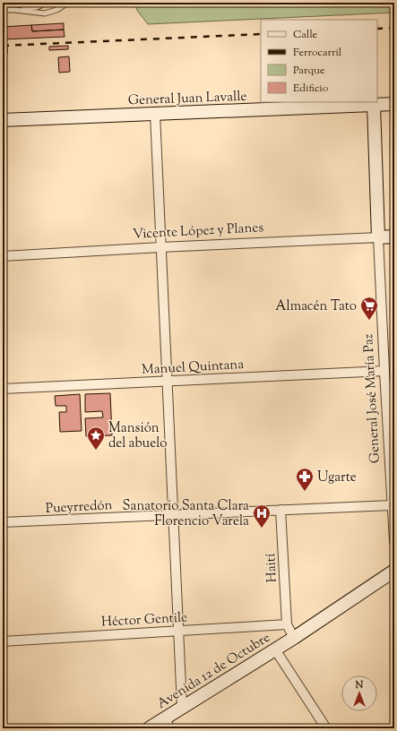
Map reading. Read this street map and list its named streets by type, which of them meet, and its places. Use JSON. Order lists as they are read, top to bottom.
{
  "streets": {
    "street": [
      "General Juan Lavalle",
      "Vicente López y Planes",
      "Manuel Quintana",
      "General José María Paz",
      "Pueyrredón",
      "Haití",
      "Héctor Gentile",
      "Avenida 12 de Octubre"
    ]
  },
  "crossings": [
    ["General Juan Lavalle", "General José María Paz"],
    ["Vicente López y Planes", "General José María Paz"],
    ["Manuel Quintana", "General José María Paz"],
    ["General José María Paz", "Pueyrredón"],
    ["Pueyrredón", "Haití"],
    ["Haití", "Héctor Gentile"]
  ],
  "places": {
    "supermarket": ["Almacén Tato"],
    "place": ["Mansión del abuelo"],
    "pharmacy": ["Ugarte"],
    "hospital": ["Sanatorio Santa Clara Florencio Varela"]
  },
  "legend": [
    "Calle",
    "Ferrocarril",
    "Parque",
    "Edificio"
  ],
  "north": "top"
}
